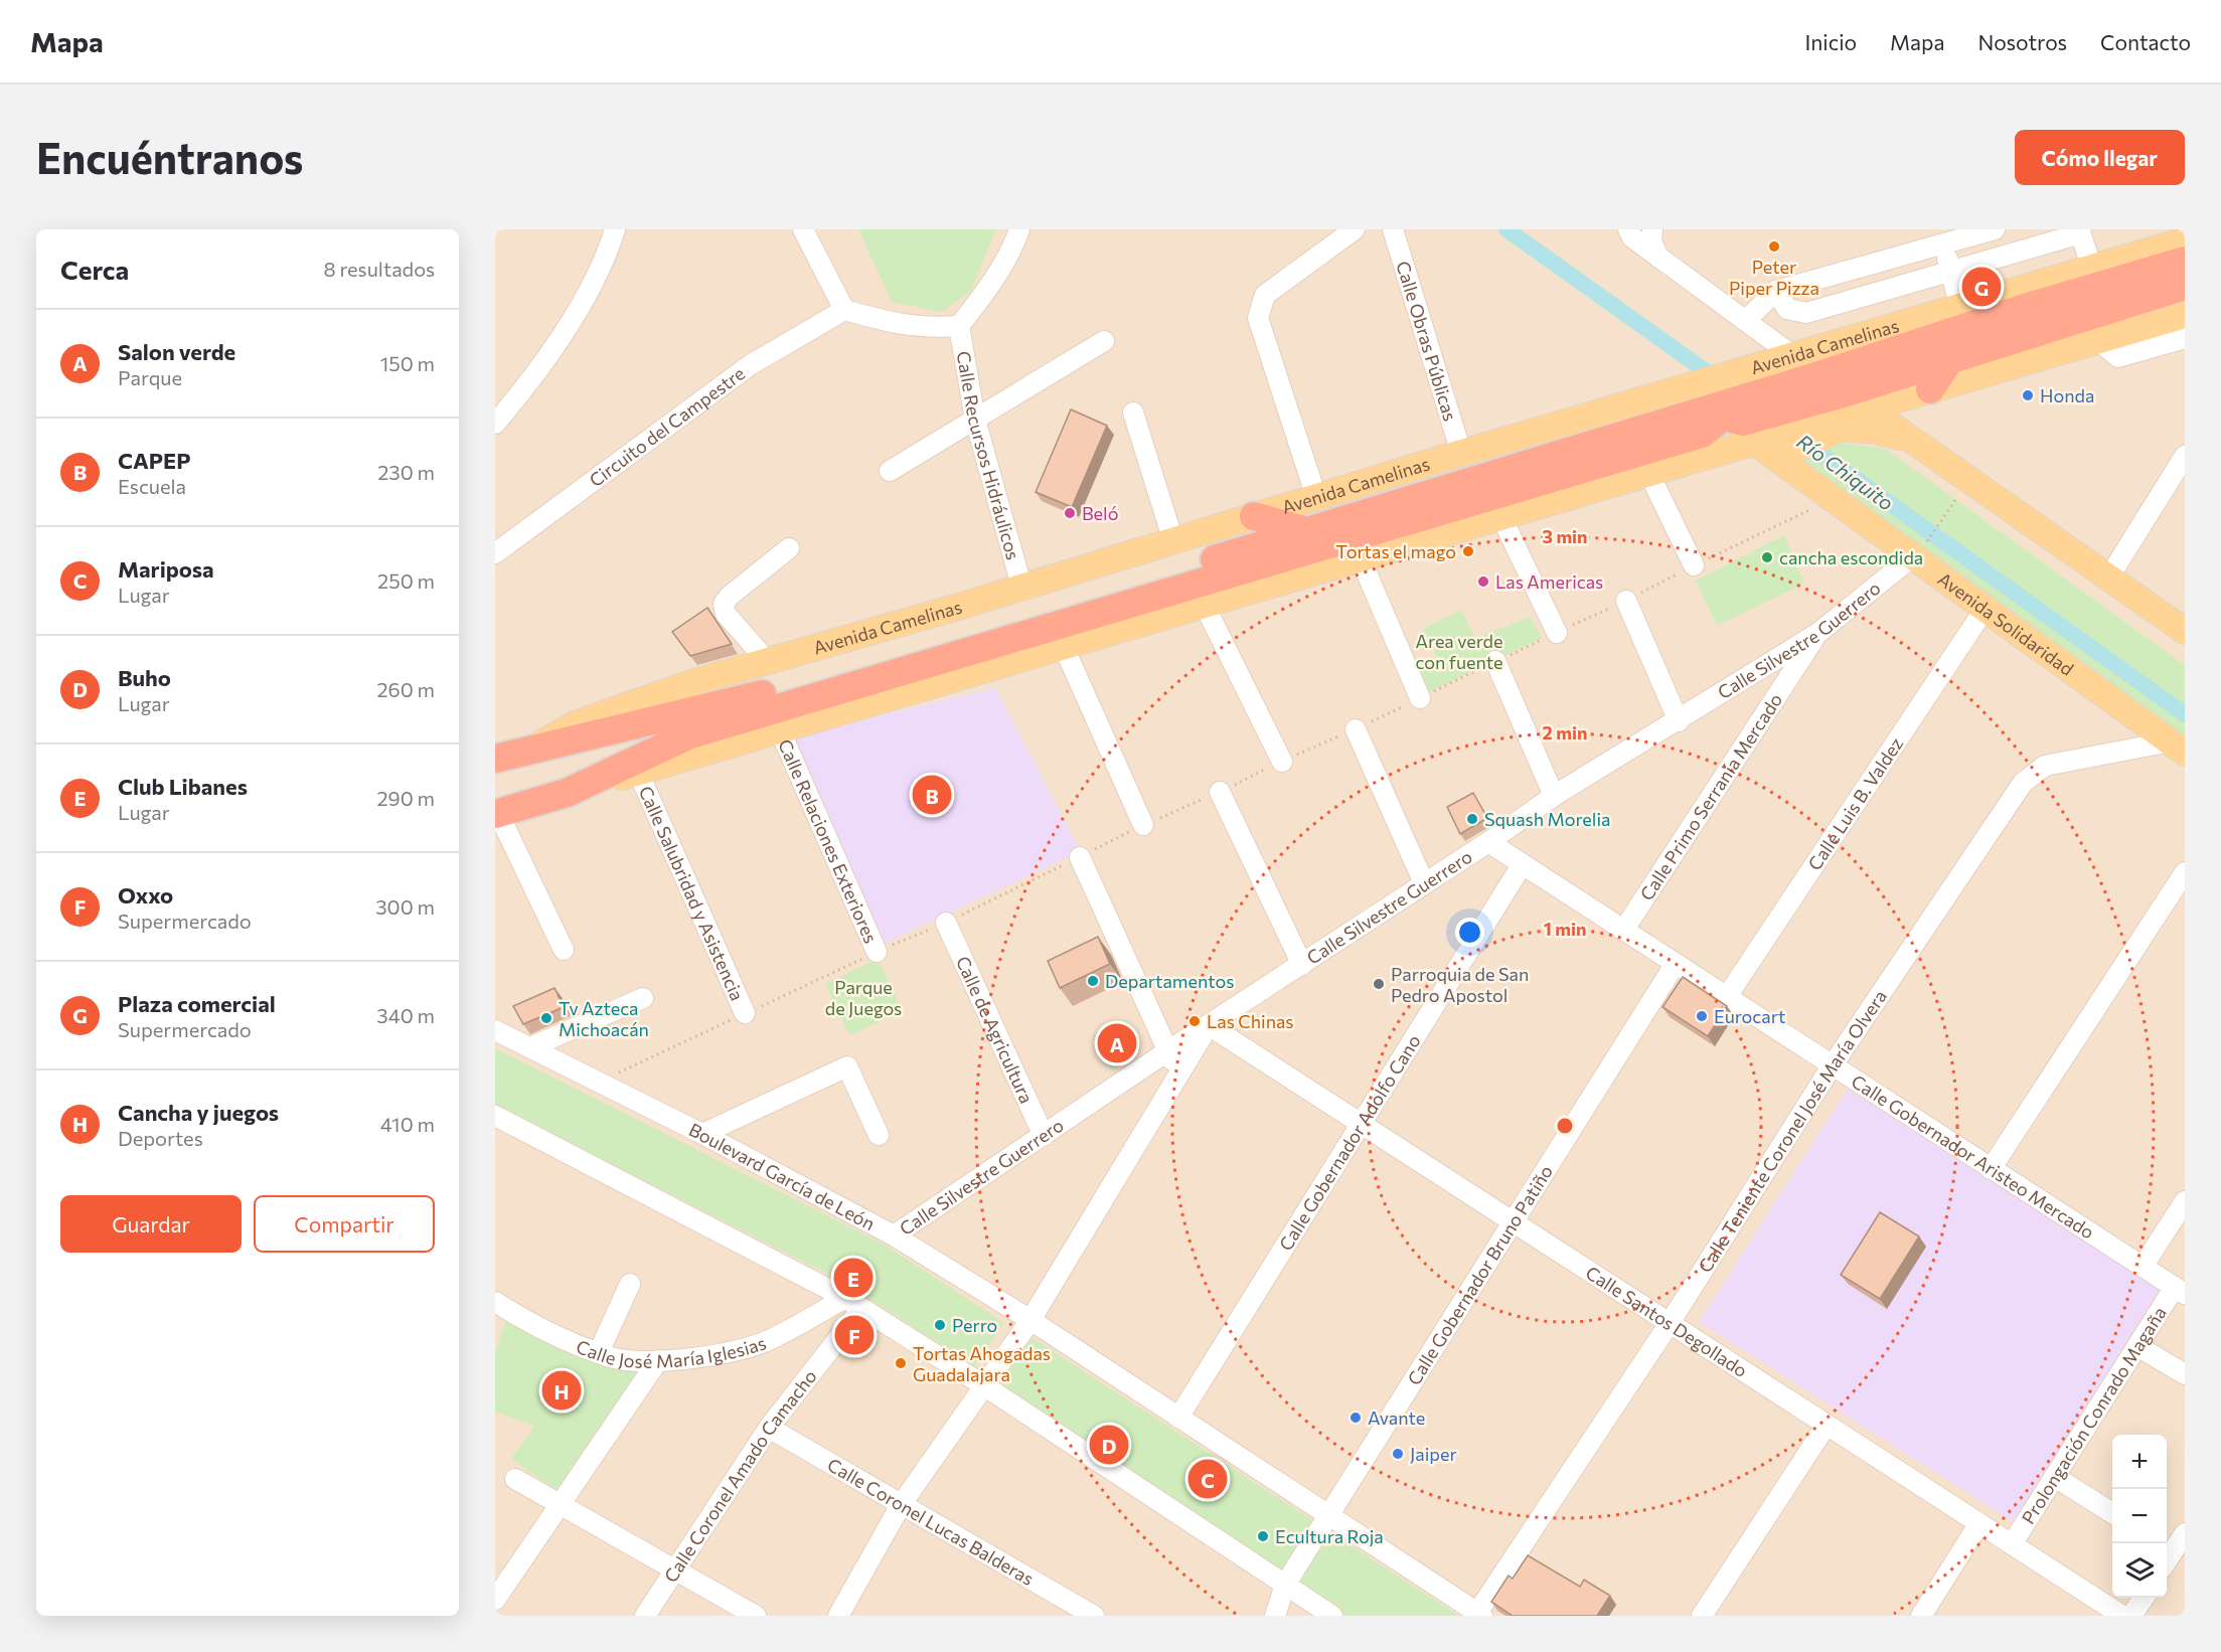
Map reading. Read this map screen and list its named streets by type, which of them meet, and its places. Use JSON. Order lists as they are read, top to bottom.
{
  "streets": {
    "highway": ["Avenida Camelinas"],
    "main road": ["Avenida Solidaridad"],
    "street": [
      "Calle Obras Públicas",
      "Circuito del Campestre",
      "Calle Recursos Hidráulicos",
      "Calle Silvestre Guerrero",
      "Calle Primo Serranía Mercado",
      "Calle Luis B. Valdez",
      "Calle Relaciones Exteriores",
      "Calle Salubridad y Asistencia",
      "Calle de Agricultura",
      "Calle Teniente Coronel José María Olvera",
      "Calle Gobernador Adolfo Cano",
      "Calle Gobernador Aristeo Mercado",
      "Boulevard García de León",
      "Calle Gobernador Bruno Patiño",
      "Calle Santos Degollado",
      "Calle José María Iglesias",
      "Prolongación Conrado Magaña",
      "Calle Coronel Amado Camacho",
      "Calle Coronel Lucas Balderas"
    ]
  },
  "crossings": [
    ["Calle Obras Públicas", "Avenida Camelinas"],
    ["Avenida Camelinas", "Calle Recursos Hidráulicos"],
    ["Avenida Camelinas", "Avenida Solidaridad"],
    ["Avenida Camelinas", "Calle Relaciones Exteriores"],
    ["Avenida Camelinas", "Calle Salubridad y Asistencia"],
    ["Avenida Solidaridad", "Calle Silvestre Guerrero"],
    ["Avenida Solidaridad", "Calle Luis B. Valdez"],
    ["Avenida Solidaridad", "Calle Teniente Coronel José María Olvera"],
    ["Calle Silvestre Guerrero", "Calle Primo Serranía Mercado"],
    ["Calle Silvestre Guerrero", "Calle de Agricultura"],
    ["Calle Silvestre Guerrero", "Calle Gobernador Aristeo Mercado"],
    ["Calle Silvestre Guerrero", "Boulevard García de León"],
    ["Calle Silvestre Guerrero", "Calle Santos Degollado"],
    ["Calle Primo Serranía Mercado", "Calle Gobernador Aristeo Mercado"],
    ["Calle Luis B. Valdez", "Calle Gobernador Aristeo Mercado"],
    ["Calle Teniente Coronel José María Olvera", "Calle Gobernador Aristeo Mercado"],
    ["Calle Teniente Coronel José María Olvera", "Boulevard García de León"],
    ["Calle Teniente Coronel José María Olvera", "Calle Santos Degollado"],
    ["Calle Gobernador Adolfo Cano", "Calle Gobernador Aristeo Mercado"],
    ["Calle Gobernador Adolfo Cano", "Boulevard García de León"],
    ["Calle Gobernador Adolfo Cano", "Calle Santos Degollado"],
    ["Calle Gobernador Aristeo Mercado", "Calle Gobernador Bruno Patiño"],
    ["Calle Gobernador Aristeo Mercado", "Prolongación Conrado Magaña"],
    ["Boulevard García de León", "Calle Gobernador Bruno Patiño"],
    ["Calle Gobernador Bruno Patiño", "Calle Santos Degollado"],
    ["Calle Santos Degollado", "Prolongación Conrado Magaña"],
    ["Calle José María Iglesias", "Calle Coronel Amado Camacho"],
    ["Calle Coronel Amado Camacho", "Calle Coronel Lucas Balderas"]
  ],
  "water": ["Río Chiquito"],
  "parks": ["Area verde con fuente", "Parque de Juegos"],
  "places": [
    "Peter Piper Pizza",
    "Honda",
    "Beló",
    "Tortas el mago",
    "cancha escondida",
    "Las Americas",
    "Squash Morelia",
    "Departamentos",
    "Parroquia de San Pedro Apostol",
    "Eurocart",
    "Tv Azteca Michoacán",
    "Las Chinas",
    "Perro",
    "Tortas Ahogadas Guadalajara",
    "Avante",
    "Jaiper",
    "Ecultura Roja"
  ],
  "page": {
    "header": "Mapa",
    "nav": [
      "Inicio",
      "Mapa",
      "Nosotros",
      "Contacto"
    ],
    "buttons": [
      "Cómo llegar",
      ["Guardar", "Compartir"]
    ],
    "title": "Encuéntranos",
    "heading": ["Cerca", "8 resultados"],
    "pins": [
      "G",
      "B",
      "A",
      "E",
      "F",
      "H",
      "D",
      "C"
    ],
    "list": [
      {
        "mark": "A",
        "name": "Salon verde",
        "note": "Parque",
        "value": "150 m"
      },
      {
        "mark": "B",
        "name": "CAPEP",
        "note": "Escuela",
        "value": "230 m"
      },
      {
        "mark": "C",
        "name": "Mariposa",
        "note": "Lugar",
        "value": "250 m"
      },
      {
        "mark": "D",
        "name": "Buho",
        "note": "Lugar",
        "value": "260 m"
      },
      {
        "mark": "E",
        "name": "Club Libanes",
        "note": "Lugar",
        "value": "290 m"
      },
      {
        "mark": "F",
        "name": "Oxxo",
        "note": "Supermercado",
        "value": "300 m"
      },
      {
        "mark": "G",
        "name": "Plaza comercial",
        "note": "Supermercado",
        "value": "340 m"
      },
      {
        "mark": "H",
        "name": "Cancha y juegos",
        "note": "Deportes",
        "value": "410 m"
      }
    ],
    "map_buttons": ["+", "−"]
  },
  "rings": ["3 min", "2 min", "1 min"]
}
